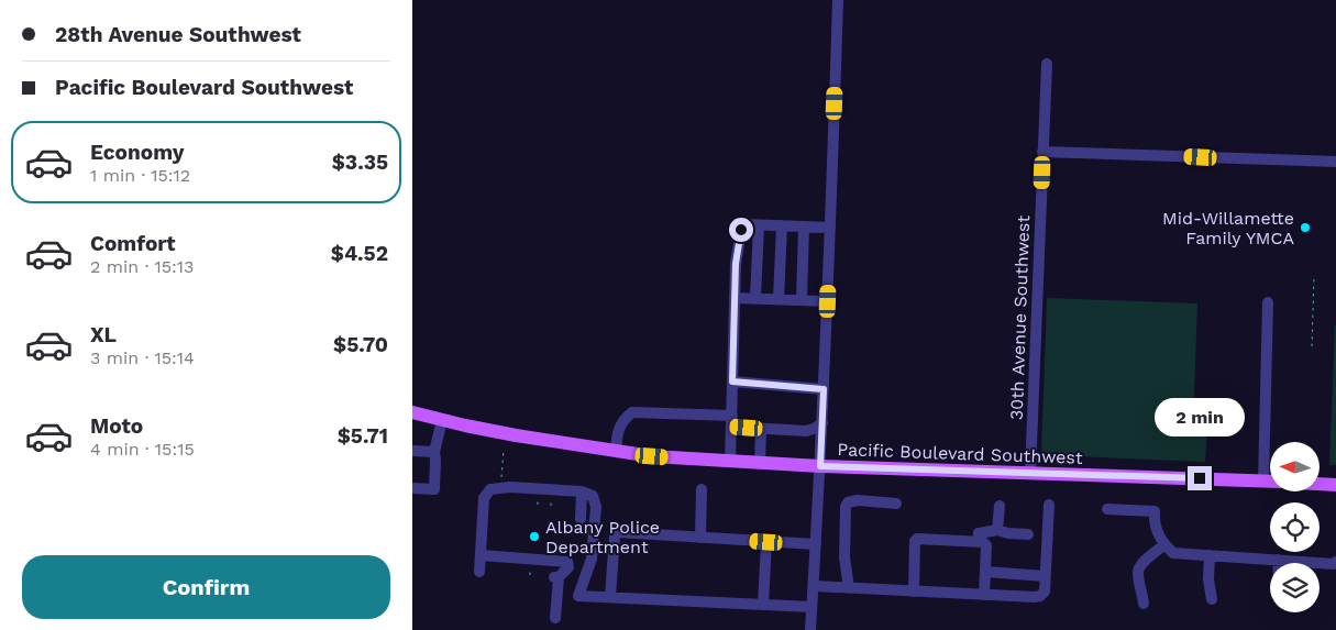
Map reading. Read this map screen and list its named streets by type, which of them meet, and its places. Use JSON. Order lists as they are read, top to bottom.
{
  "streets": {
    "main road": ["Pacific Boulevard Southwest"],
    "street": ["30th Avenue Southwest"]
  },
  "crossings": [
    ["30th Avenue Southwest", "Pacific Boulevard Southwest"]
  ],
  "places": ["Mid-Willamette Family YMCA", "Albany Police Department"],
  "north": "left",
  "page": {
    "banner": ["28th Avenue Southwest", "Pacific Boulevard Southwest"],
    "list": [
      {
        "name": "Economy",
        "note": "1 min · 15:12",
        "value": "$3.35"
      },
      {
        "name": "Comfort",
        "note": "2 min · 15:13",
        "value": "$4.52"
      },
      {
        "name": "XL",
        "note": "3 min · 15:14",
        "value": "$5.70"
      },
      {
        "name": "Moto",
        "note": "4 min · 15:15",
        "value": "$5.71"
      }
    ],
    "bubble": "2 min",
    "buttons": "Confirm"
  }
}
